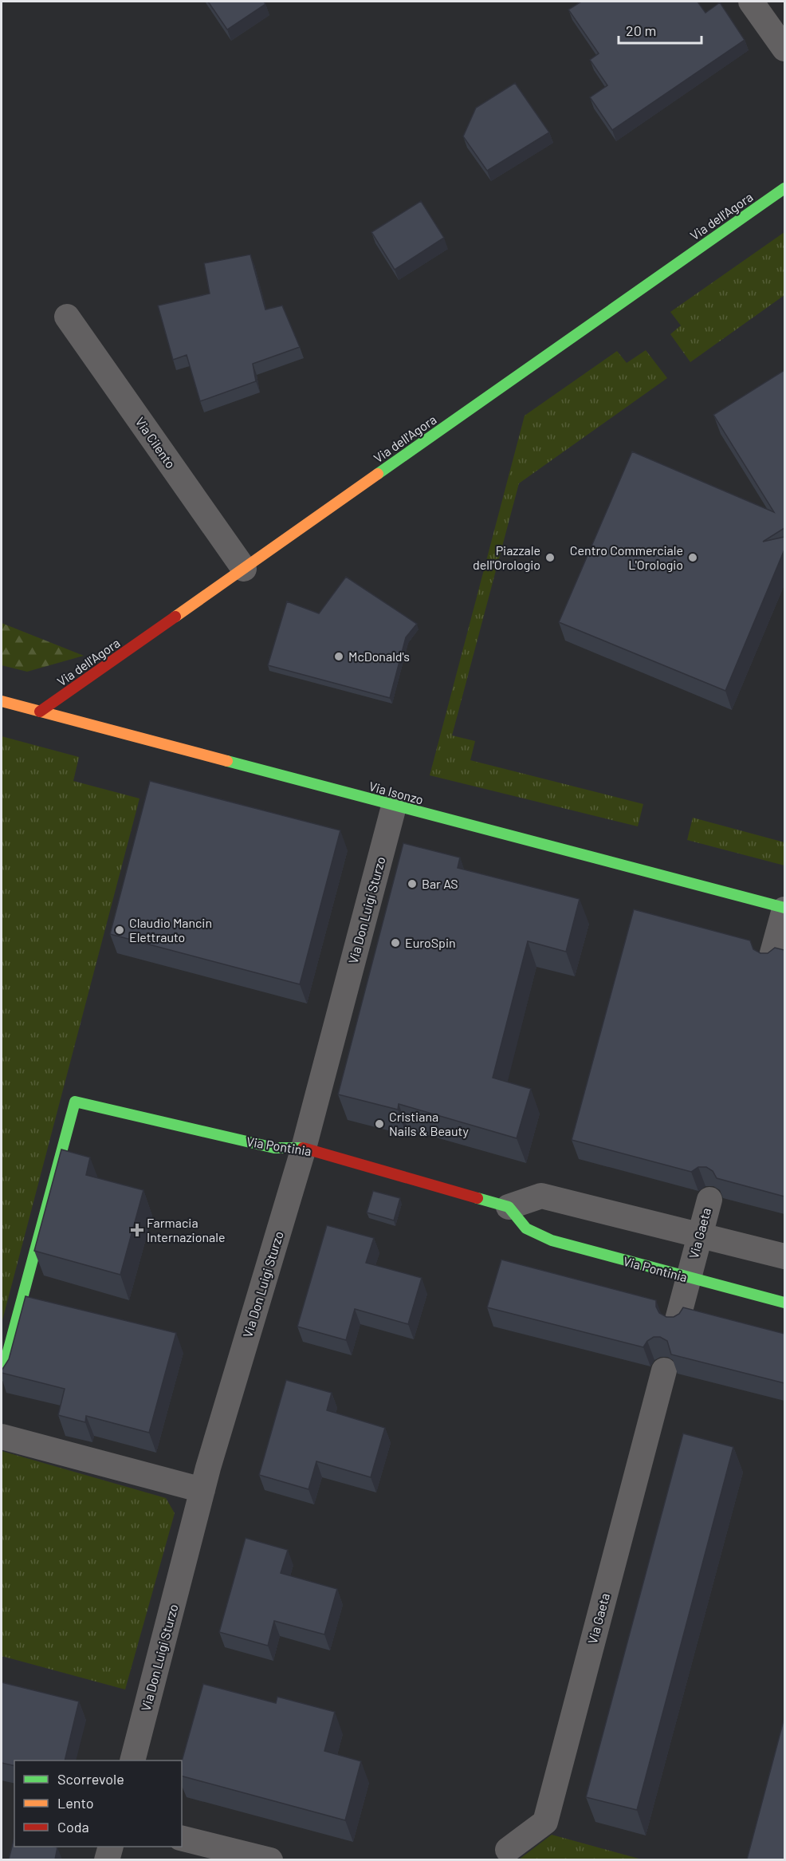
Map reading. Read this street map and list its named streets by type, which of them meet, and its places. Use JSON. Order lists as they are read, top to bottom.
{
  "streets": {
    "street": [
      "Via dell'Agora",
      "Via Cilento",
      "Via Isonzo",
      "Via Don Luigi Sturzo",
      "Via Pontinia",
      "Via Gaeta"
    ]
  },
  "crossings": [
    ["Via dell'Agora", "Via Cilento"],
    ["Via dell'Agora", "Via Isonzo"],
    ["Via Isonzo", "Via Don Luigi Sturzo"],
    ["Via Don Luigi Sturzo", "Via Pontinia"],
    ["Via Pontinia", "Via Gaeta"]
  ],
  "places": {
    "other": [
      "Piazzale dell'Orologio",
      "Centro Commerciale L'Orologio",
      "McDonald's",
      "Bar AS",
      "Claudio Mancin Elettrauto",
      "EuroSpin",
      "Cristiana Nails & Beauty"
    ],
    "health": ["Farmacia Internazionale"]
  },
  "legend": ["Scorrevole", "Lento", "Coda"],
  "scale_bar": "20 m"
}
